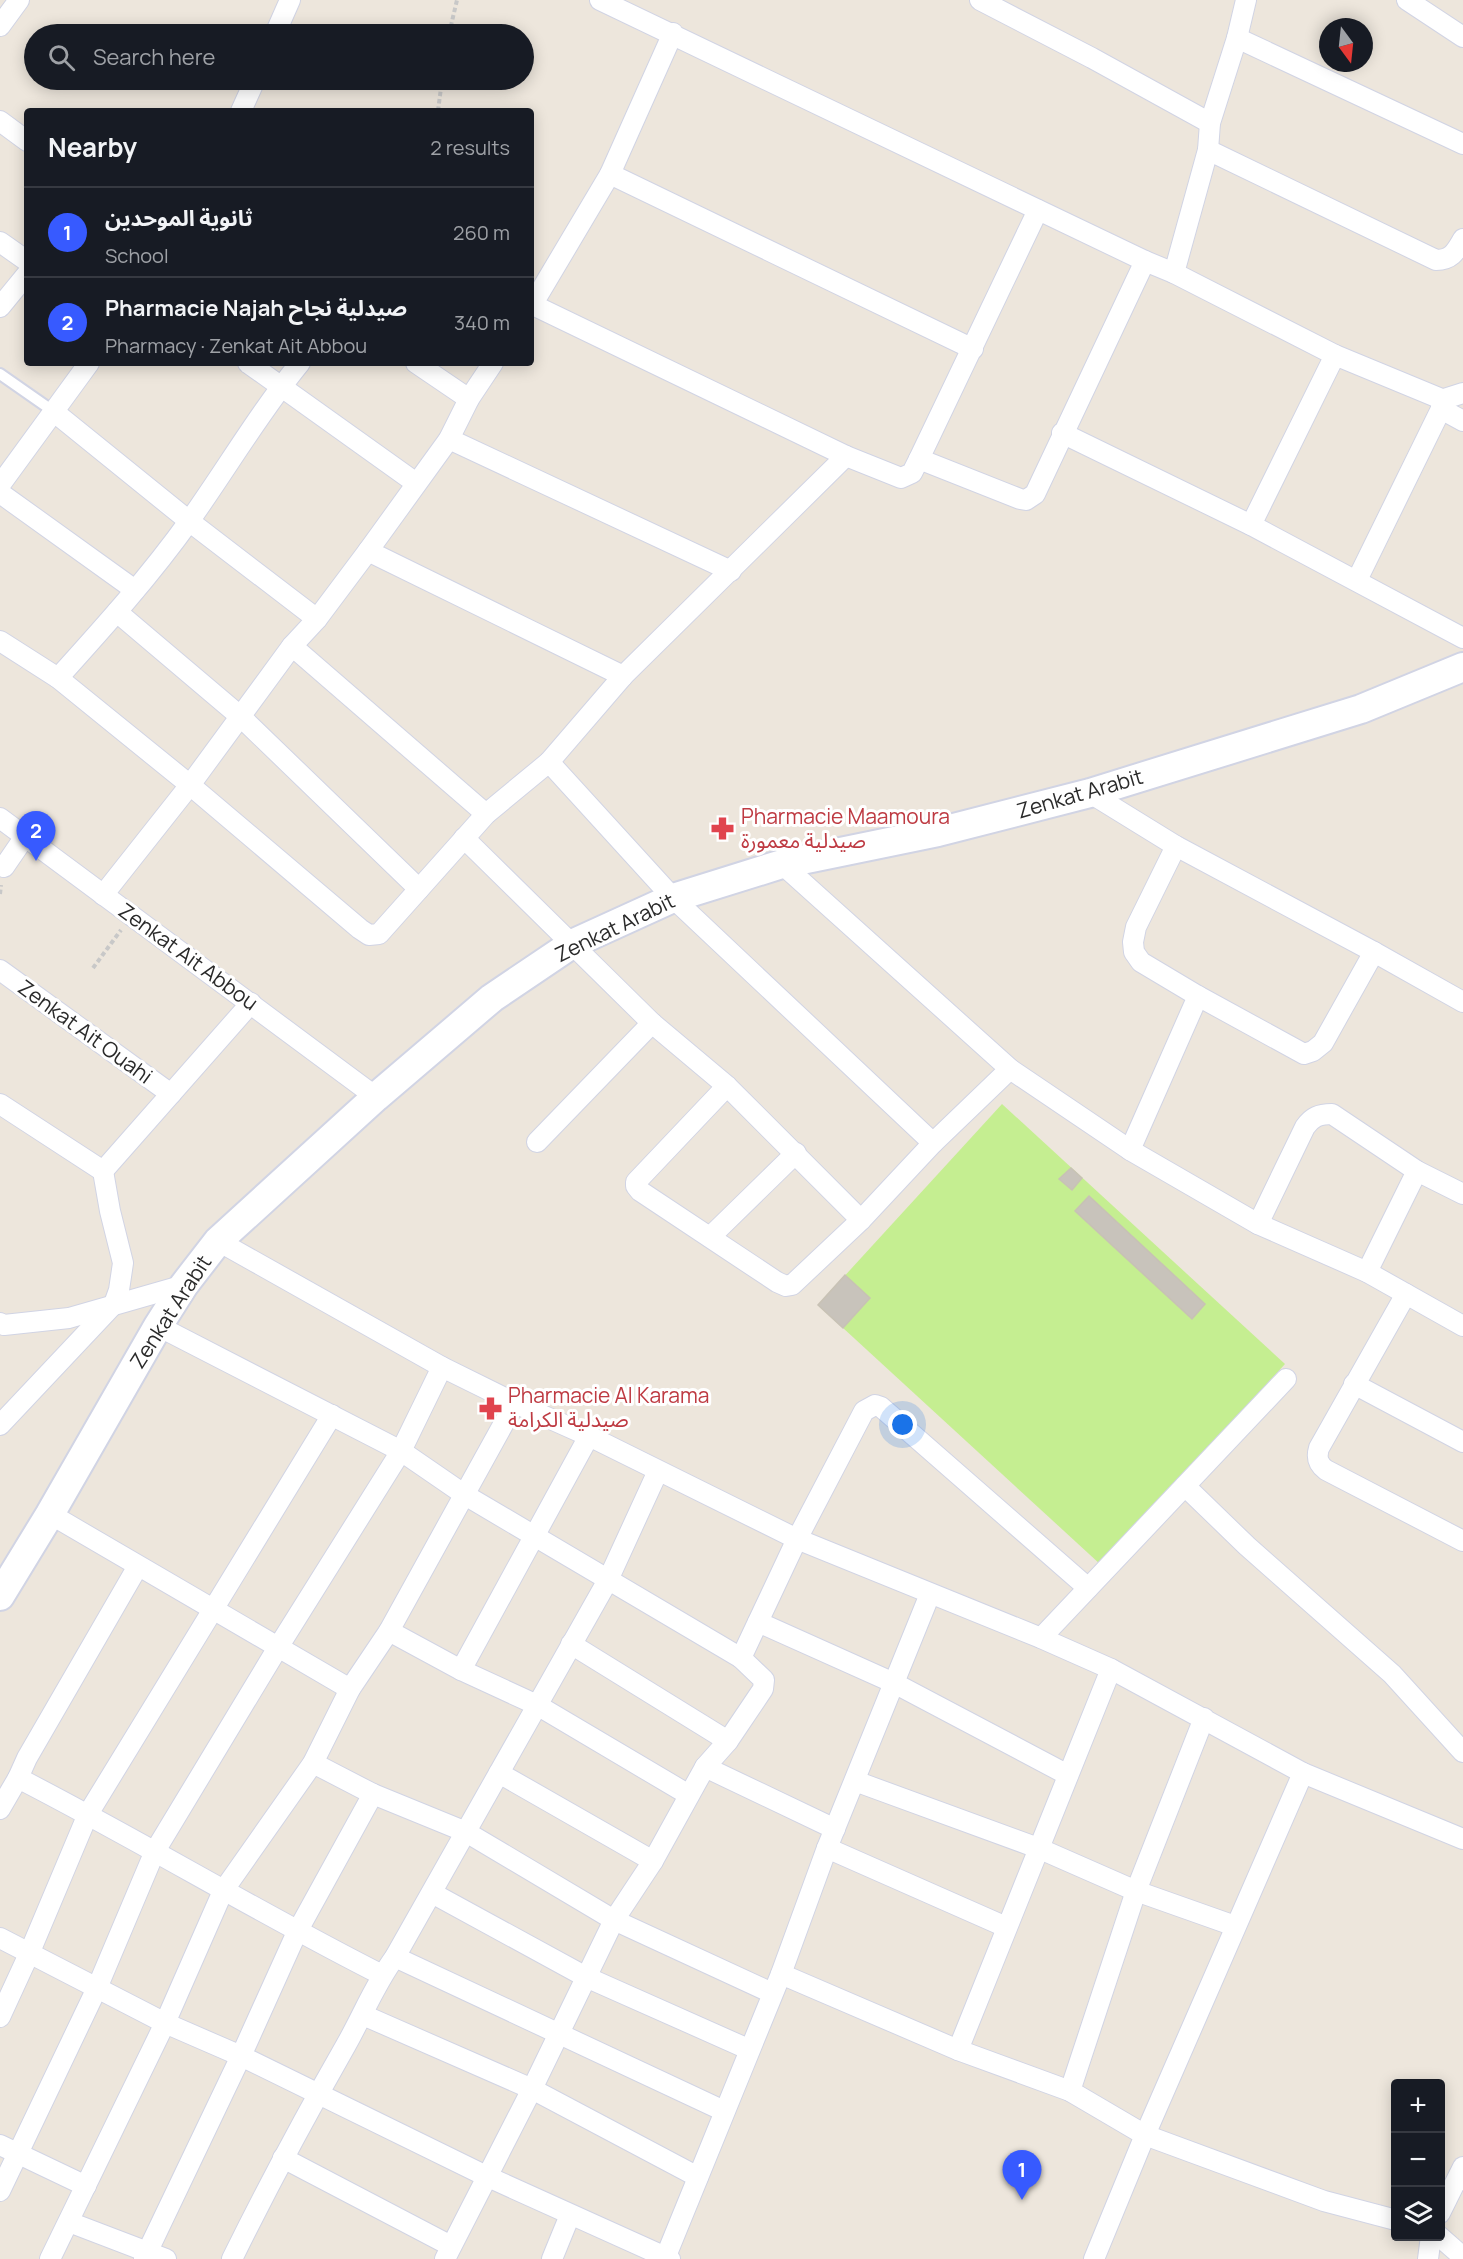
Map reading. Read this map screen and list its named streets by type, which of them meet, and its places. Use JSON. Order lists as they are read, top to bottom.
{
  "streets": {
    "street": ["Zenkat Arabit", "Zenkat Ait Abbou", "Zenkat Ait Ouahi"]
  },
  "crossings": [
    ["Zenkat Arabit", "Zenkat Ait Abbou"]
  ],
  "places": {
    "pharmacy": ["Pharmacie Maamoura صيدلية معمورة", "Pharmacie Al Karama صيدلية الكرامة"]
  },
  "north": "bottom",
  "page": {
    "search": "Search here",
    "heading": ["Nearby", "2 results"],
    "list": [
      {
        "mark": "1",
        "name": "ثانوية الموحدين",
        "note": "School",
        "value": "260 m"
      },
      {
        "mark": "2",
        "name": "Pharmacie Najah صيدلية نجاح",
        "note": "Pharmacy · Zenkat Ait Abbou",
        "value": "340 m"
      }
    ],
    "pins": ["2", "1"],
    "map_buttons": ["+", "−"]
  }
}
